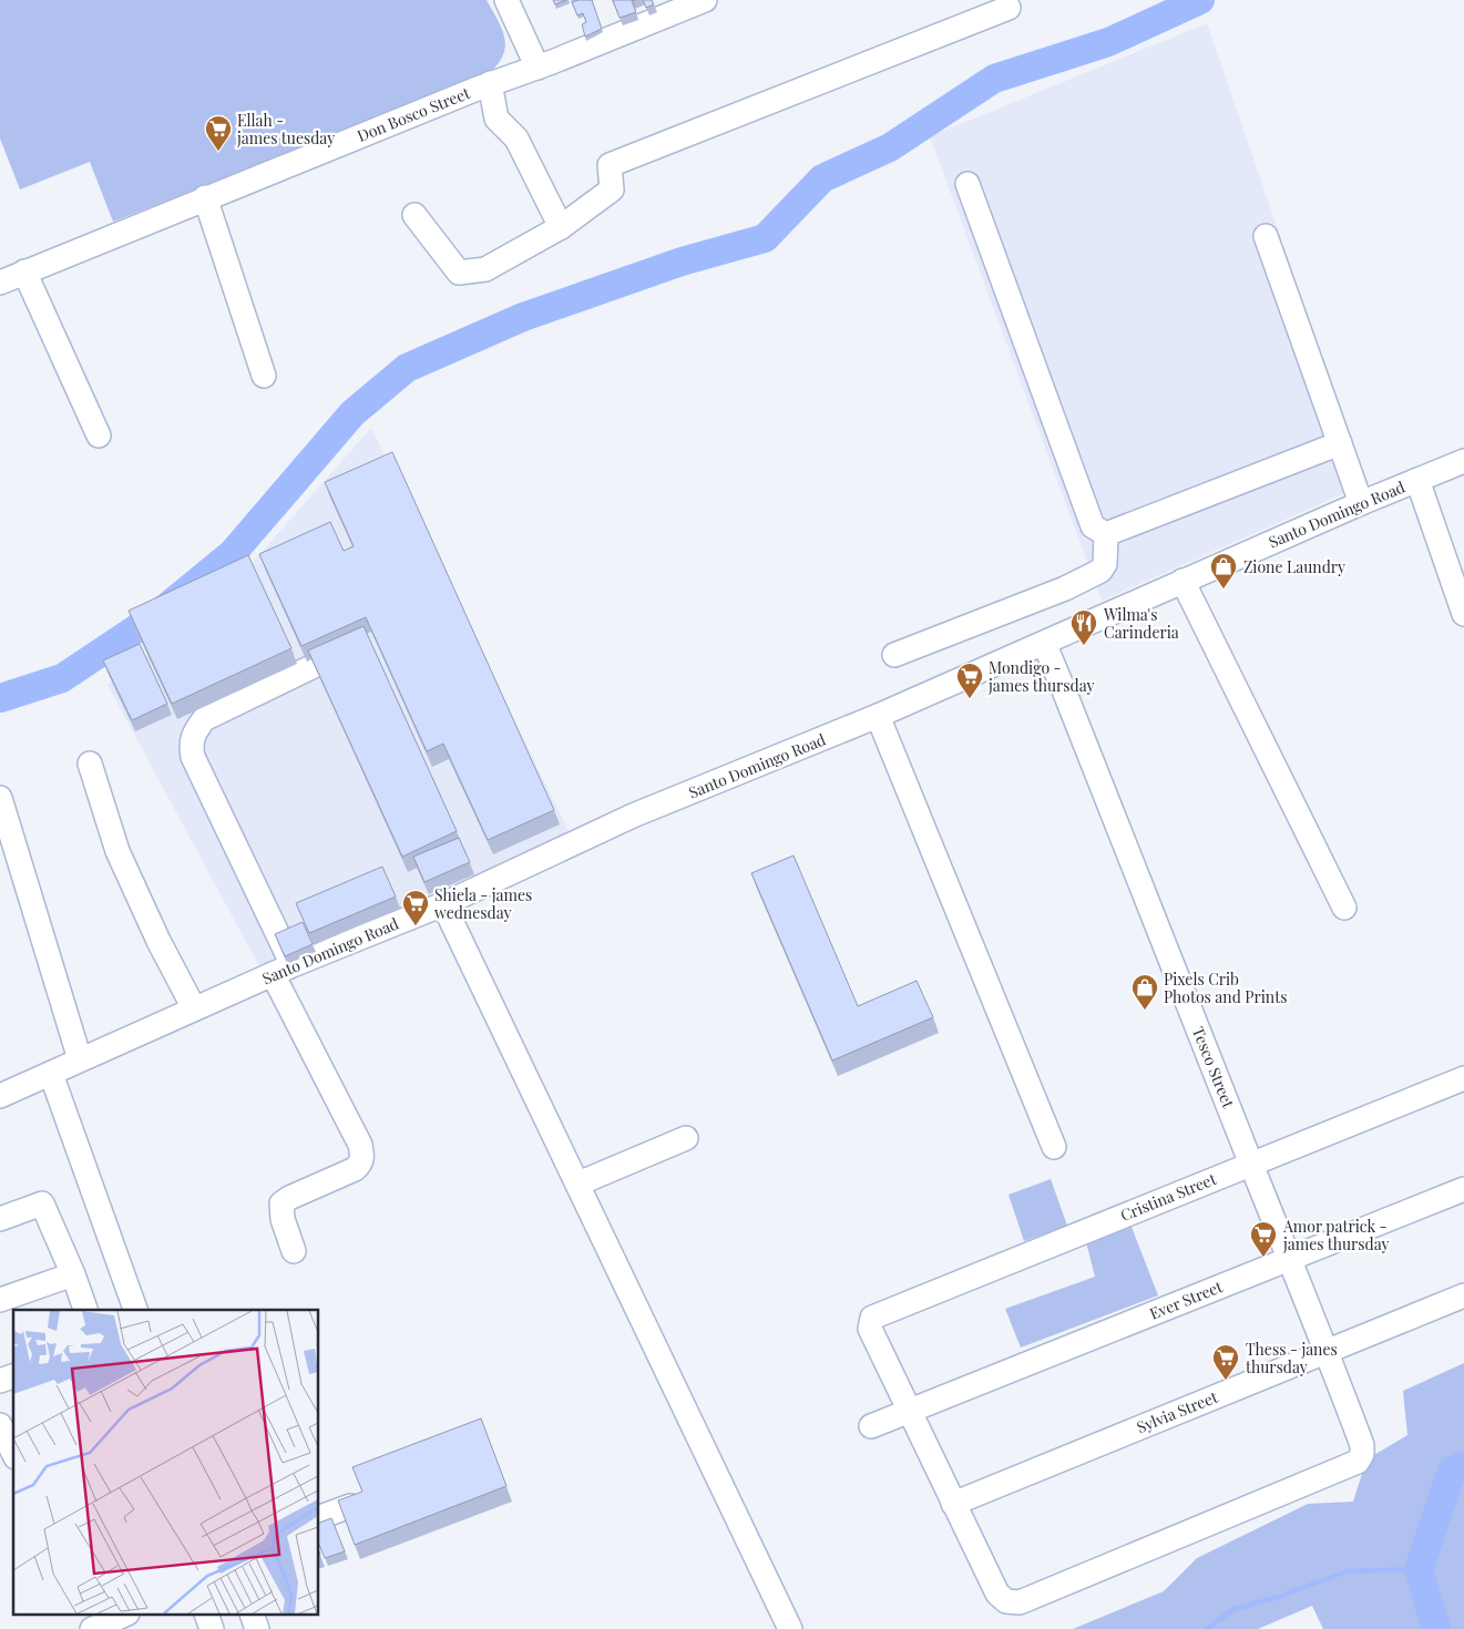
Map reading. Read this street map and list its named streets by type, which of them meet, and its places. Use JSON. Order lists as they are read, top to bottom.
{
  "streets": {
    "street": [
      "Don Bosco Street",
      "Santo Domingo Road",
      "Tesco Street",
      "Cristina Street",
      "Ever Street",
      "Sylvia Street"
    ]
  },
  "crossings": [
    ["Santo Domingo Road", "Tesco Street"],
    ["Tesco Street", "Cristina Street"],
    ["Tesco Street", "Ever Street"],
    ["Tesco Street", "Sylvia Street"],
    ["Cristina Street", "Ever Street"]
  ],
  "places": {
    "supermarket": [
      "Ellah - james tuesday",
      "Mondigo - james thursday",
      "Shiela - james wednesday",
      "Amor patrick - james thursday",
      "Thess - janes thursday"
    ],
    "shop": ["Zione Laundry", "Pixels Crib Photos and Prints"],
    "restaurant": ["Wilma's Carinderia"]
  }
}
